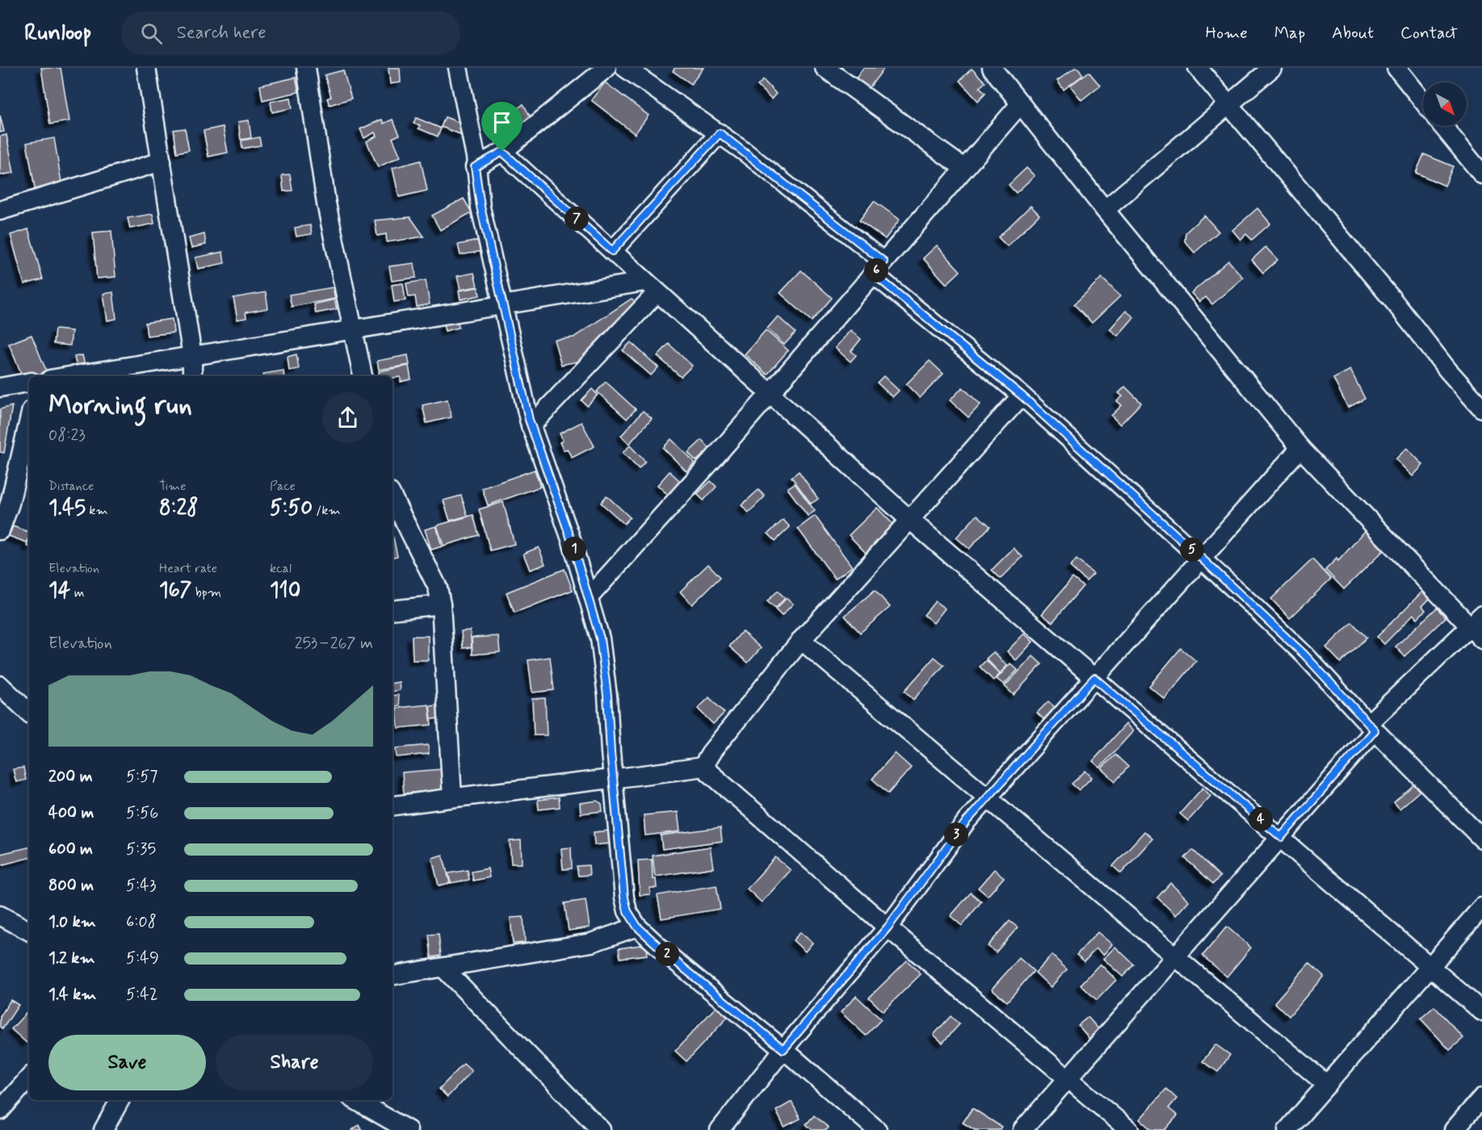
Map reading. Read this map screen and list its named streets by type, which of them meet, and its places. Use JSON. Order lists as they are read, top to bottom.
{
  "north": "bottom right",
  "page": {
    "header": "Runloop",
    "search": "Search here",
    "nav": [
      "Home",
      "Map",
      "About",
      "Contact"
    ],
    "pins": [
      "7",
      "6",
      "1",
      "5",
      "4",
      "3",
      "2"
    ],
    "heading": ["Morning run", "08:23"],
    "stats": [
      ["Distance", "1.45 km"],
      ["Time", "8:28"],
      ["Pace", "5:50 /km"],
      ["Elevation", "14 m"],
      ["Heart rate", "167 bpm"],
      ["kcal", "110"]
    ],
    "chart": ["Elevation", "253–267 m"],
    "list": [
      {
        "name": "200 m",
        "note": "5:57"
      },
      {
        "name": "400 m",
        "note": "5:56"
      },
      {
        "name": "600 m",
        "note": "5:35"
      },
      {
        "name": "800 m",
        "note": "5:43"
      },
      {
        "name": "1.0 km",
        "note": "6:08"
      },
      {
        "name": "1.2 km",
        "note": "5:49"
      },
      {
        "name": "1.4 km",
        "note": "5:42"
      }
    ],
    "buttons": ["Save", "Share"]
  }
}
